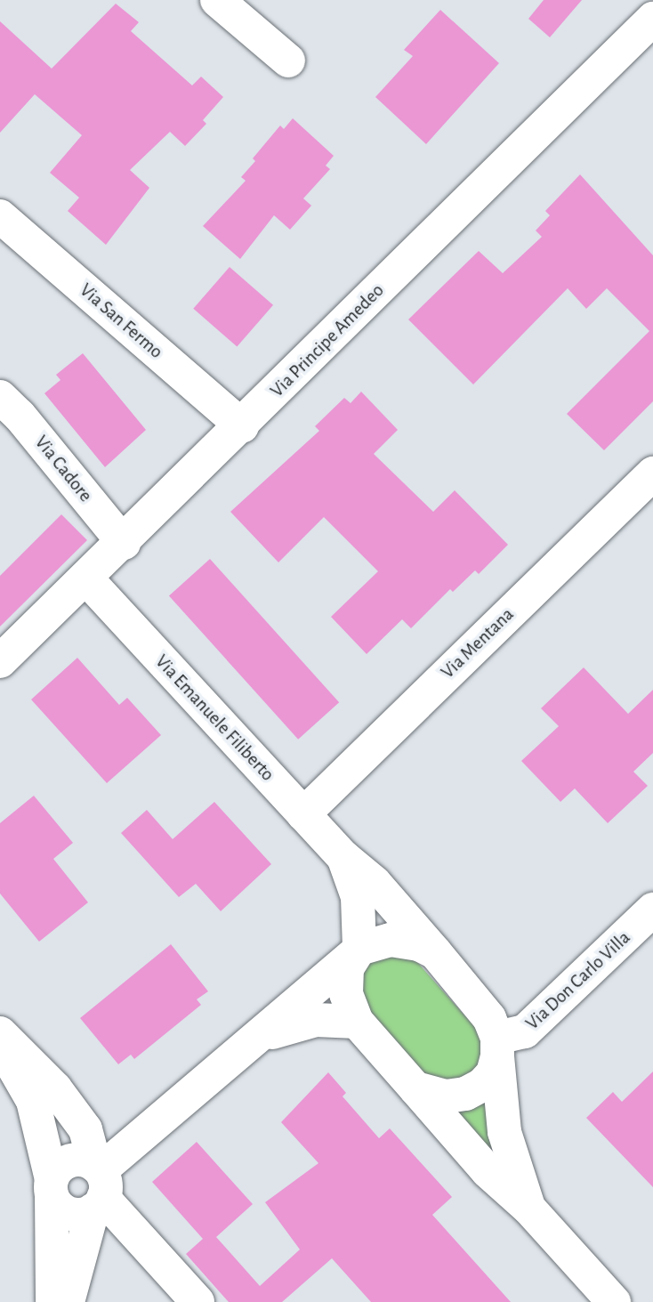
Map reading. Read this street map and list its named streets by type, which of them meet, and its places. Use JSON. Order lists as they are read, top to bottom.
{
  "streets": {
    "street": [
      "Via San Fermo",
      "Via Principe Amedeo",
      "Via Cadore",
      "Via Mentana",
      "Via Emanuele Filiberto",
      "Via Don Carlo Villa"
    ]
  },
  "crossings": [
    ["Via San Fermo", "Via Principe Amedeo"],
    ["Via Principe Amedeo", "Via Cadore"],
    ["Via Principe Amedeo", "Via Emanuele Filiberto"],
    ["Via Mentana", "Via Emanuele Filiberto"],
    ["Via Emanuele Filiberto", "Via Don Carlo Villa"]
  ]
}
